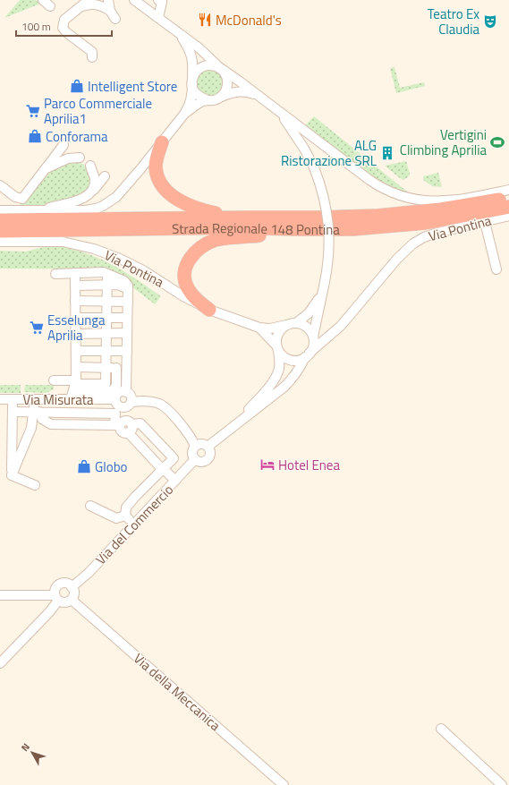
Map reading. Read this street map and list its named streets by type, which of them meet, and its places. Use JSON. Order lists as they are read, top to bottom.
{
  "streets": {
    "highway": ["Strada Regionale 148 Pontina"],
    "street": [
      "Via Pontina",
      "Via Misurata",
      "Via del Commercio",
      "Via della Meccanica"
    ]
  },
  "crossings": [
    ["Via del Commercio", "Via della Meccanica"]
  ],
  "places": {
    "restaurant": ["McDonald's"],
    "theatre": ["Teatro Ex Claudia"],
    "shop": ["Intelligent Store", "Conforama", "Globo"],
    "supermarket": ["Parco Commerciale Aprilia1", "Esselunga Aprilia"],
    "sports": ["Vertigini Climbing Aprilia"],
    "building": ["ALG Ristorazione SRL"],
    "hotel": ["Hotel Enea"]
  },
  "scale_bar": "100 m",
  "north": "top left"
}
